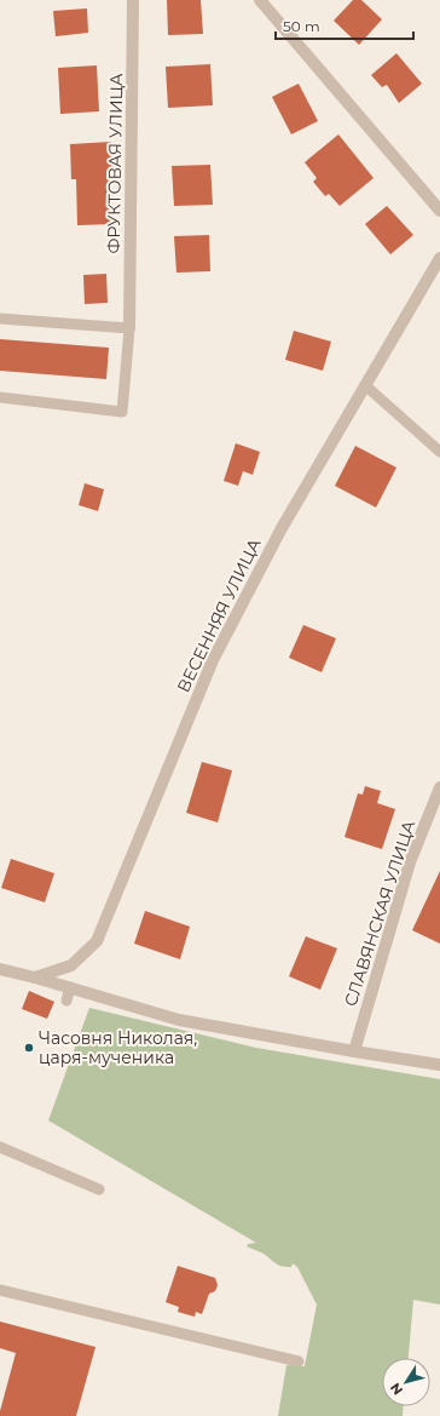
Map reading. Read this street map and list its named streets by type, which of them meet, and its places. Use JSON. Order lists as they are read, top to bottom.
{
  "streets": {
    "street": ["ФРУКТОВАЯ УЛИЦА", "ВЕСЕННЯЯ УЛИЦА", "СЛАВЯНСКАЯ УЛИЦА"]
  },
  "places": ["Часовня Николая, царя-мученика"],
  "scale_bar": "50 m",
  "north": "bottom left"
}
